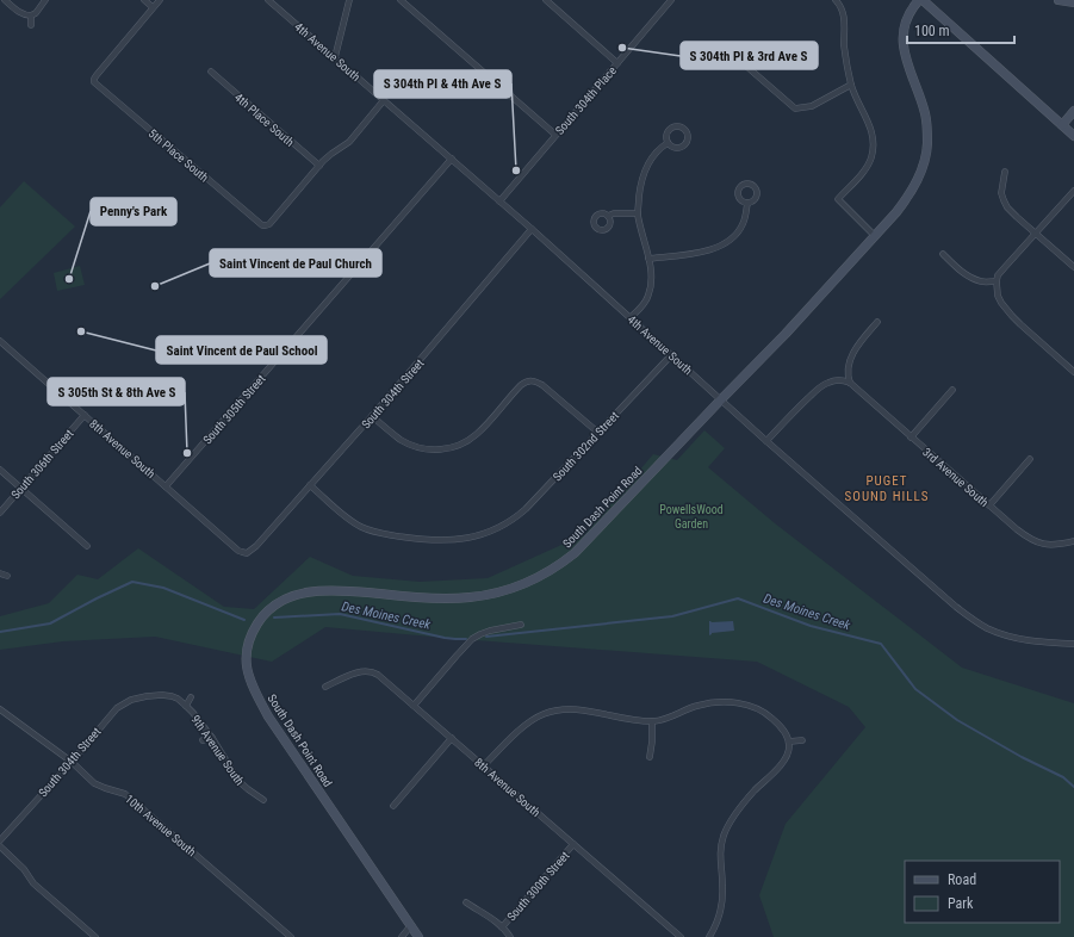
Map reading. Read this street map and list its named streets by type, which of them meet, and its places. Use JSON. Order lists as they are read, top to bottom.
{
  "streets": {
    "main road": ["South Dash Point Road"],
    "street": [
      "4th Avenue South",
      "South 304th Place",
      "4th Place South",
      "5th Place South",
      "South 304th Street",
      "South 305th Street",
      "South 302nd Street",
      "8th Avenue South",
      "South 306th Street",
      "3rd Avenue South",
      "9th Avenue South",
      "10th Avenue South",
      "South 300th Street"
    ]
  },
  "crossings": [
    ["4th Avenue South", "South 304th Place"],
    ["4th Avenue South", "South 304th Street"],
    ["4th Avenue South", "South 305th Street"],
    ["4th Avenue South", "South 302nd Street"],
    ["4th Avenue South", "South Dash Point Road"],
    ["4th Place South", "5th Place South"],
    ["South 304th Street", "South 302nd Street"],
    ["South 304th Street", "8th Avenue South"],
    ["South 304th Street", "9th Avenue South"],
    ["South 304th Street", "10th Avenue South"],
    ["South 305th Street", "8th Avenue South"],
    ["8th Avenue South", "South 306th Street"],
    ["8th Avenue South", "South 300th Street"]
  ],
  "districts": ["PUGET SOUND HILLS"],
  "water": ["Des Moines Creek"],
  "parks": ["PowellsWood Garden"],
  "places": [
    "S 304th Pl & 3rd Ave S",
    "S 304th Pl & 4th Ave S",
    "Penny's Park",
    "Saint Vincent de Paul Church",
    "Saint Vincent de Paul School",
    "S 305th St & 8th Ave S"
  ],
  "legend": ["Road", "Park"],
  "scale_bar": "100 m"
}
